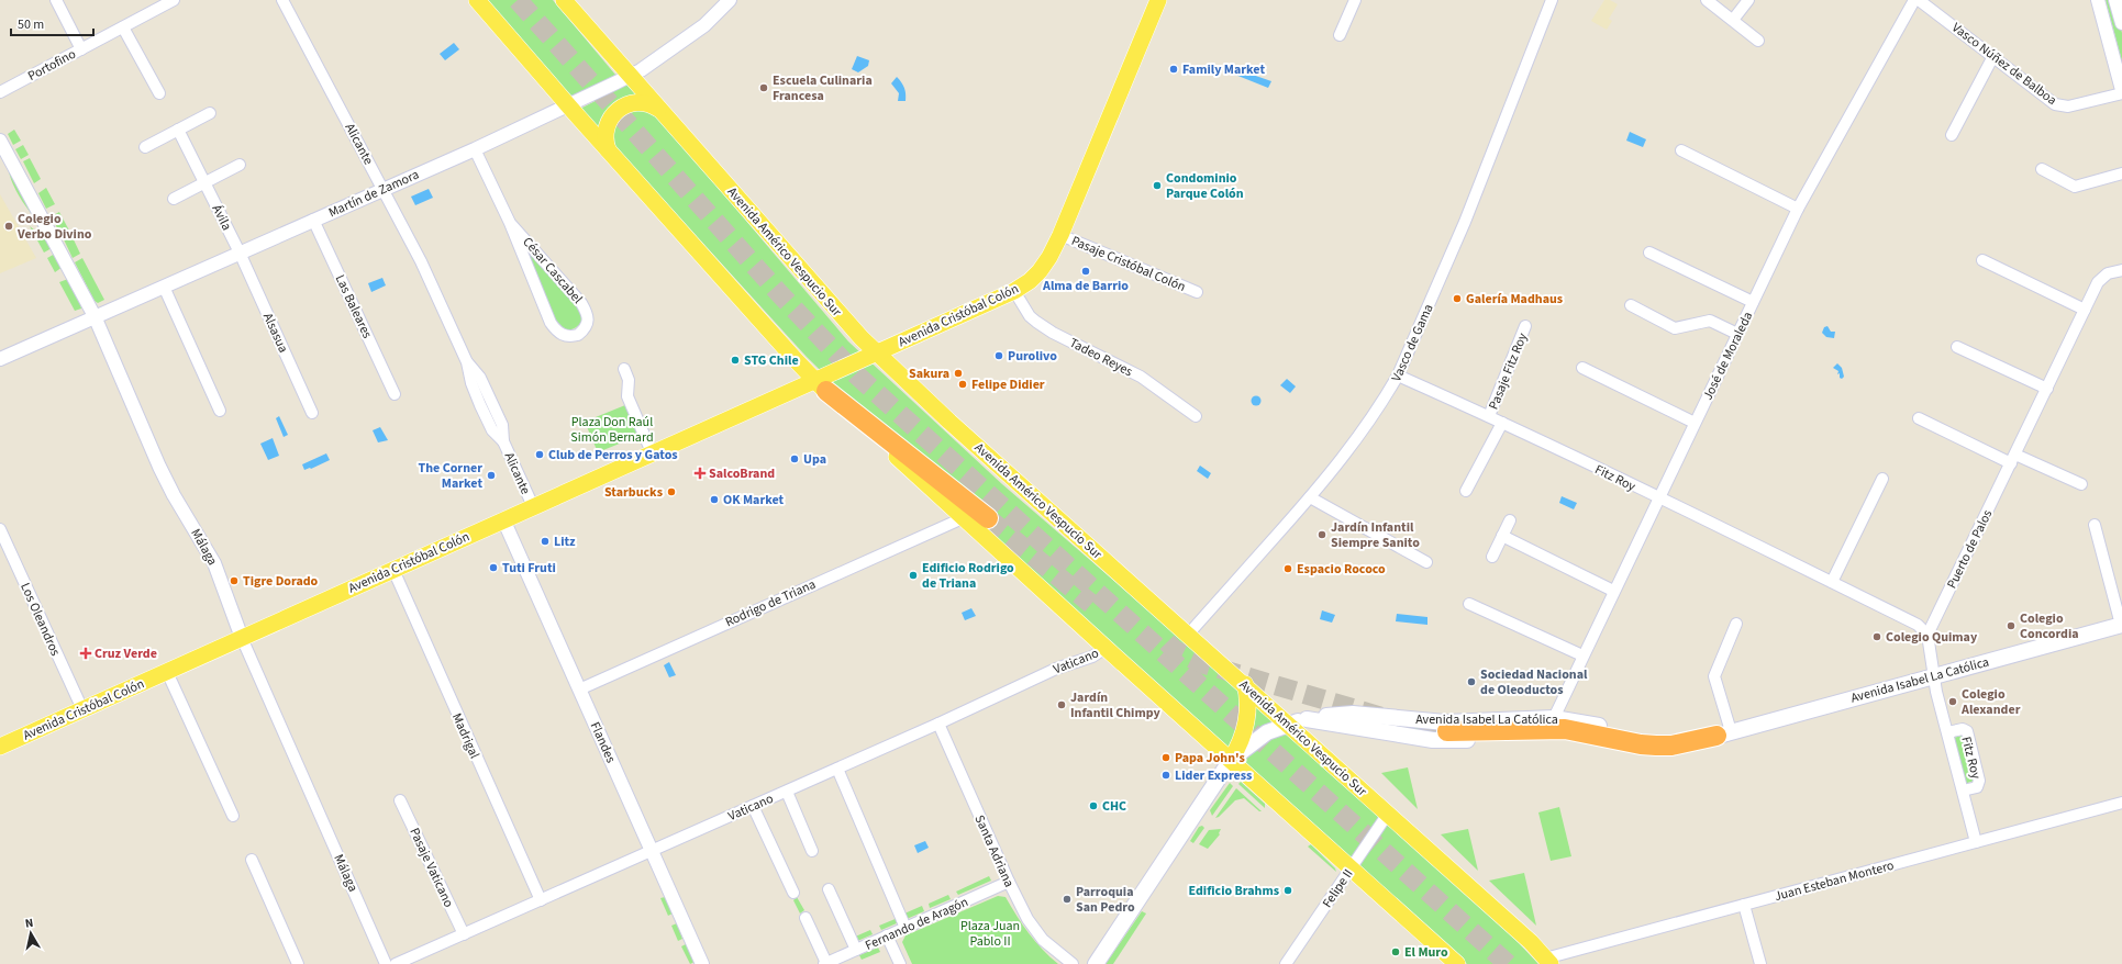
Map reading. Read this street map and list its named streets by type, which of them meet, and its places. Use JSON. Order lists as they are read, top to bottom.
{
  "streets": {
    "main road": ["Avenida Américo Vespucio Sur", "Avenida Cristóbal Colón", "Avenida Isabel La Católica"],
    "street": [
      "Vasco Núñez de Balboa",
      "Portofino",
      "Alicante",
      "Martín de Zamora",
      "Ávila",
      "Pasaje Cristóbal Colón",
      "César Cascabel",
      "Las Baleares",
      "Alsasua",
      "Vasco de Gama",
      "José de Moraleda",
      "Tadeo Reyes",
      "Pasaje Fitz Roy",
      "Fitz Roy",
      "Málaga",
      "Puerto de Palos",
      "Rodrigo de Triana",
      "Los Oleandros",
      "Vaticano",
      "Madrigal",
      "Flandes",
      "Santa Adriana",
      "Pasaje Vaticano",
      "Juan Esteban Montero",
      "Felipe II",
      "Fernando de Aragón"
    ]
  },
  "crossings": [
    ["Alicante", "Martín de Zamora"],
    ["Alicante", "Avenida Cristóbal Colón"],
    ["Martín de Zamora", "Ávila"],
    ["Martín de Zamora", "Avenida Américo Vespucio Sur"],
    ["Martín de Zamora", "César Cascabel"],
    ["Martín de Zamora", "Las Baleares"],
    ["Martín de Zamora", "Alsasua"],
    ["Martín de Zamora", "Málaga"],
    ["Ávila", "Alsasua"],
    ["Avenida Américo Vespucio Sur", "Avenida Cristóbal Colón"],
    ["Avenida Américo Vespucio Sur", "Vasco de Gama"],
    ["Avenida Américo Vespucio Sur", "Avenida Isabel La Católica"],
    ["Avenida Américo Vespucio Sur", "Juan Esteban Montero"],
    ["Avenida Américo Vespucio Sur", "Felipe II"],
    ["Pasaje Cristóbal Colón", "Avenida Cristóbal Colón"],
    ["Avenida Cristóbal Colón", "Tadeo Reyes"],
    ["Avenida Cristóbal Colón", "Málaga"],
    ["Avenida Cristóbal Colón", "Los Oleandros"],
    ["Avenida Cristóbal Colón", "Madrigal"],
    ["Avenida Cristóbal Colón", "Flandes"],
    ["Vasco de Gama", "Fitz Roy"],
    ["José de Moraleda", "Fitz Roy"],
    ["José de Moraleda", "Avenida Isabel La Católica"],
    ["Pasaje Fitz Roy", "Fitz Roy"],
    ["Fitz Roy", "Puerto de Palos"],
    ["Fitz Roy", "Avenida Isabel La Católica"],
    ["Fitz Roy", "Juan Esteban Montero"],
    ["Rodrigo de Triana", "Flandes"],
    ["Vaticano", "Madrigal"],
    ["Vaticano", "Flandes"],
    ["Vaticano", "Santa Adriana"],
    ["Vaticano", "Pasaje Vaticano"],
    ["Santa Adriana", "Fernando de Aragón"]
  ],
  "parks": ["Plaza Don Raúl Simón Bernard", "Plaza Juan Pablo II"],
  "places": {
    "other": [
      "Family Market",
      "Escuela Culinaria Francesa",
      "Condominio Parque Colón",
      "Colegio Verbo Divino",
      "Alma de Barrio",
      "Galería Madhaus",
      "Purolivo",
      "STG Chile",
      "Sakura",
      "Felipe Didier",
      "Club de Perros y Gatos",
      "Upa",
      "The Corner Market",
      "Starbucks",
      "OK Market",
      "Jardín Infantil Siempre Sanito",
      "Litz",
      "Tuti Fruti",
      "Espacio Rococo",
      "Edificio Rodrigo de Triana",
      "Tigre Dorado",
      "Colegio Concordia",
      "Colegio Quimay",
      "Sociedad Nacional de Oleoductos",
      "Colegio Alexander",
      "Jardín Infantil Chimpy",
      "Papa John's",
      "Lider Express",
      "CHC",
      "Edificio Brahms",
      "Parroquia San Pedro",
      "El Muro"
    ],
    "health": ["SalcoBrand", "Cruz Verde"]
  },
  "scale_bar": "50 m",
  "north": "top"
}
